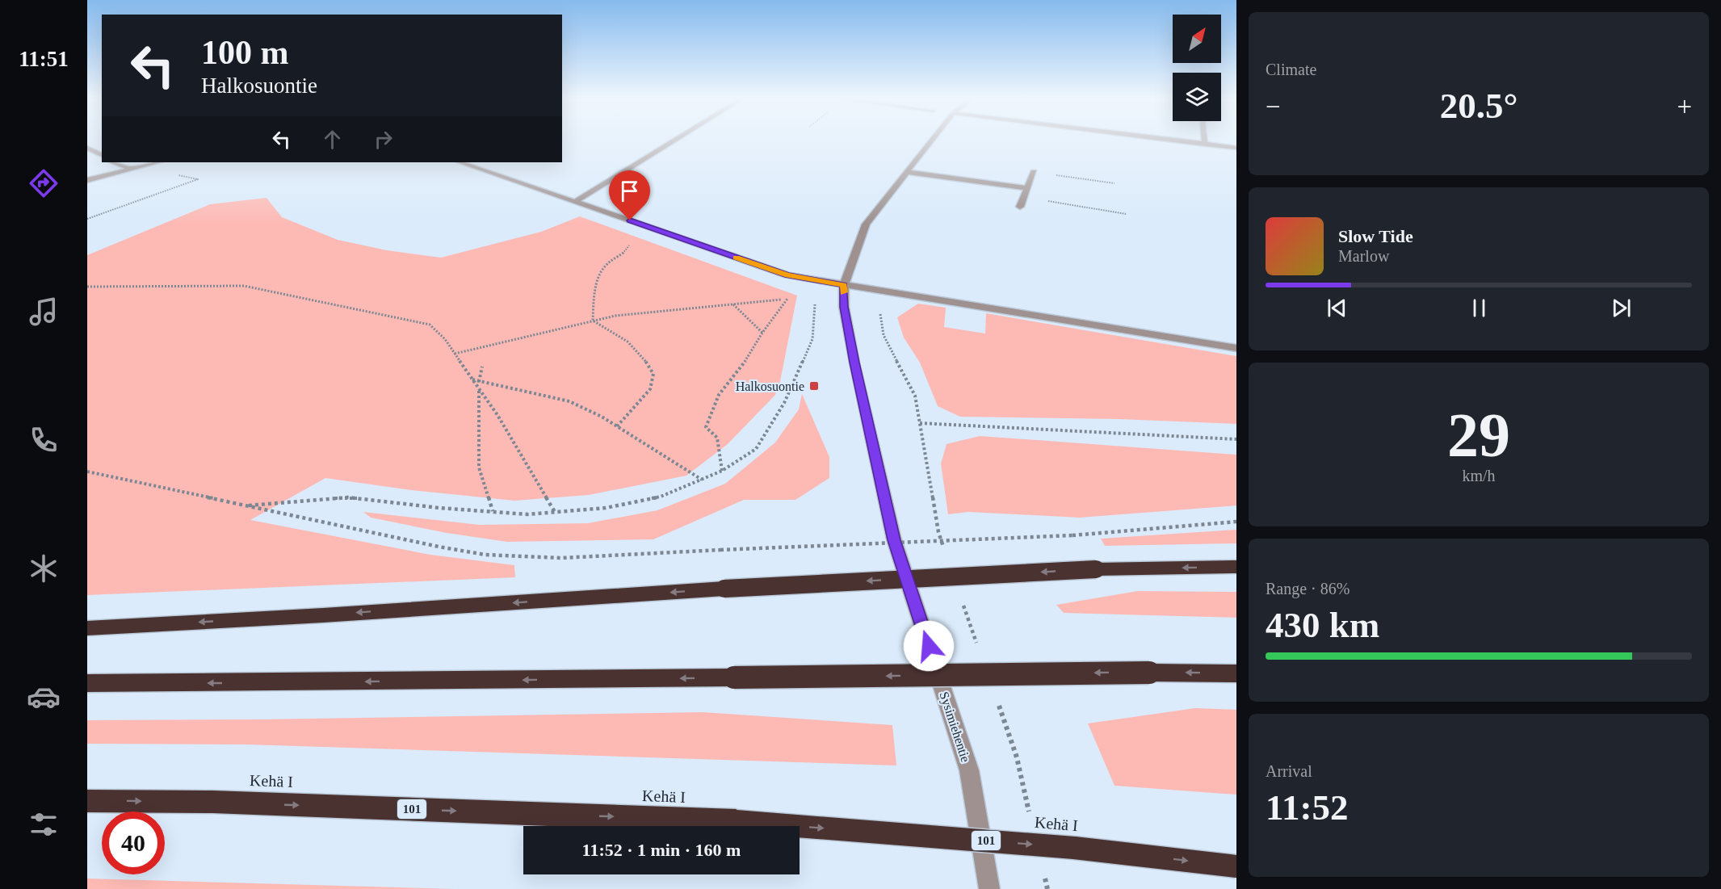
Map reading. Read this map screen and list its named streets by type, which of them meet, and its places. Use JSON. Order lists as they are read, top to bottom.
{
  "streets": {
    "highway": ["Kehä I", "101"],
    "street": ["Sysimiehentie"]
  },
  "places": {
    "transit": ["Halkosuontie"]
  },
  "north": "top right",
  "page": {
    "tabs": "11:51",
    "tile": [
      "Climate",
      ["29", "km/h"],
      ["Range · 86%", "430 km"],
      ["Arrival", "11:52"]
    ],
    "turn": ["100 m", "Halkosuontie"],
    "heat": ["−", "20.5°", "+"],
    "song": ["Slow Tide", "Marlow"],
    "limit": "40",
    "trip": "11:52 · 1 min · 160 m"
  }
}
